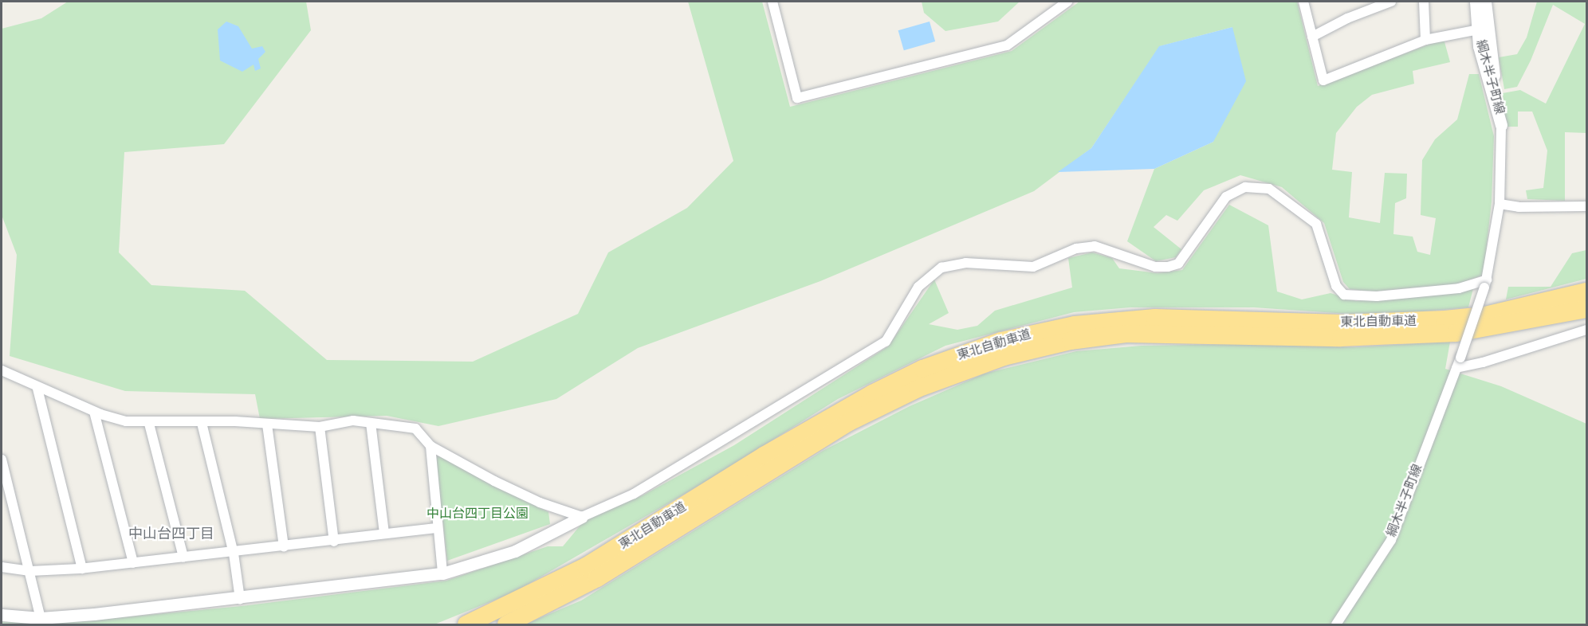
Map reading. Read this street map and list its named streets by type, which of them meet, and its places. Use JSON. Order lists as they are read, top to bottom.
{
  "streets": {
    "highway": ["東北自動車道"],
    "street": ["綱木半子町線"]
  },
  "districts": ["中山台四丁目"],
  "parks": ["中山台四丁目公園"]
}
